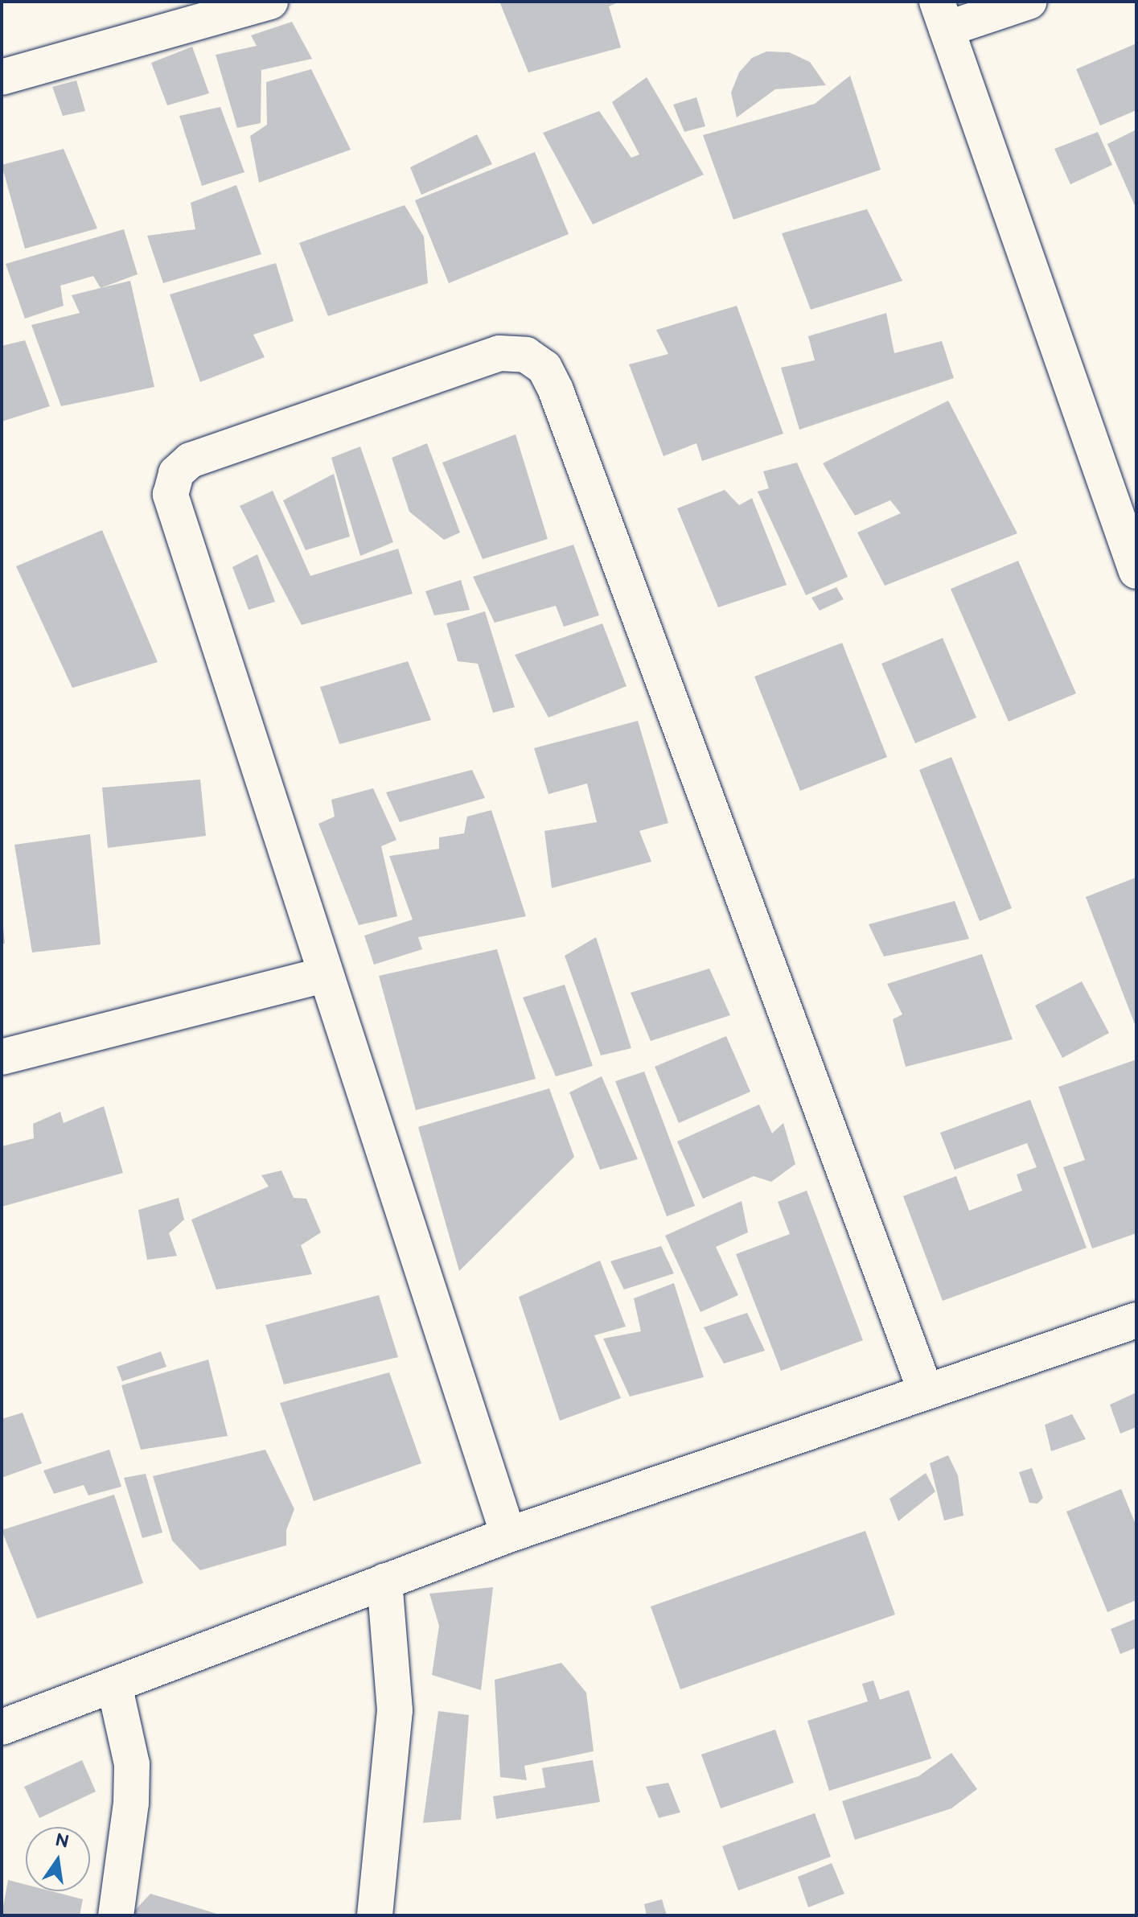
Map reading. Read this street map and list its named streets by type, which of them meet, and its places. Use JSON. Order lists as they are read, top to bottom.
{
  "north": "top"
}
